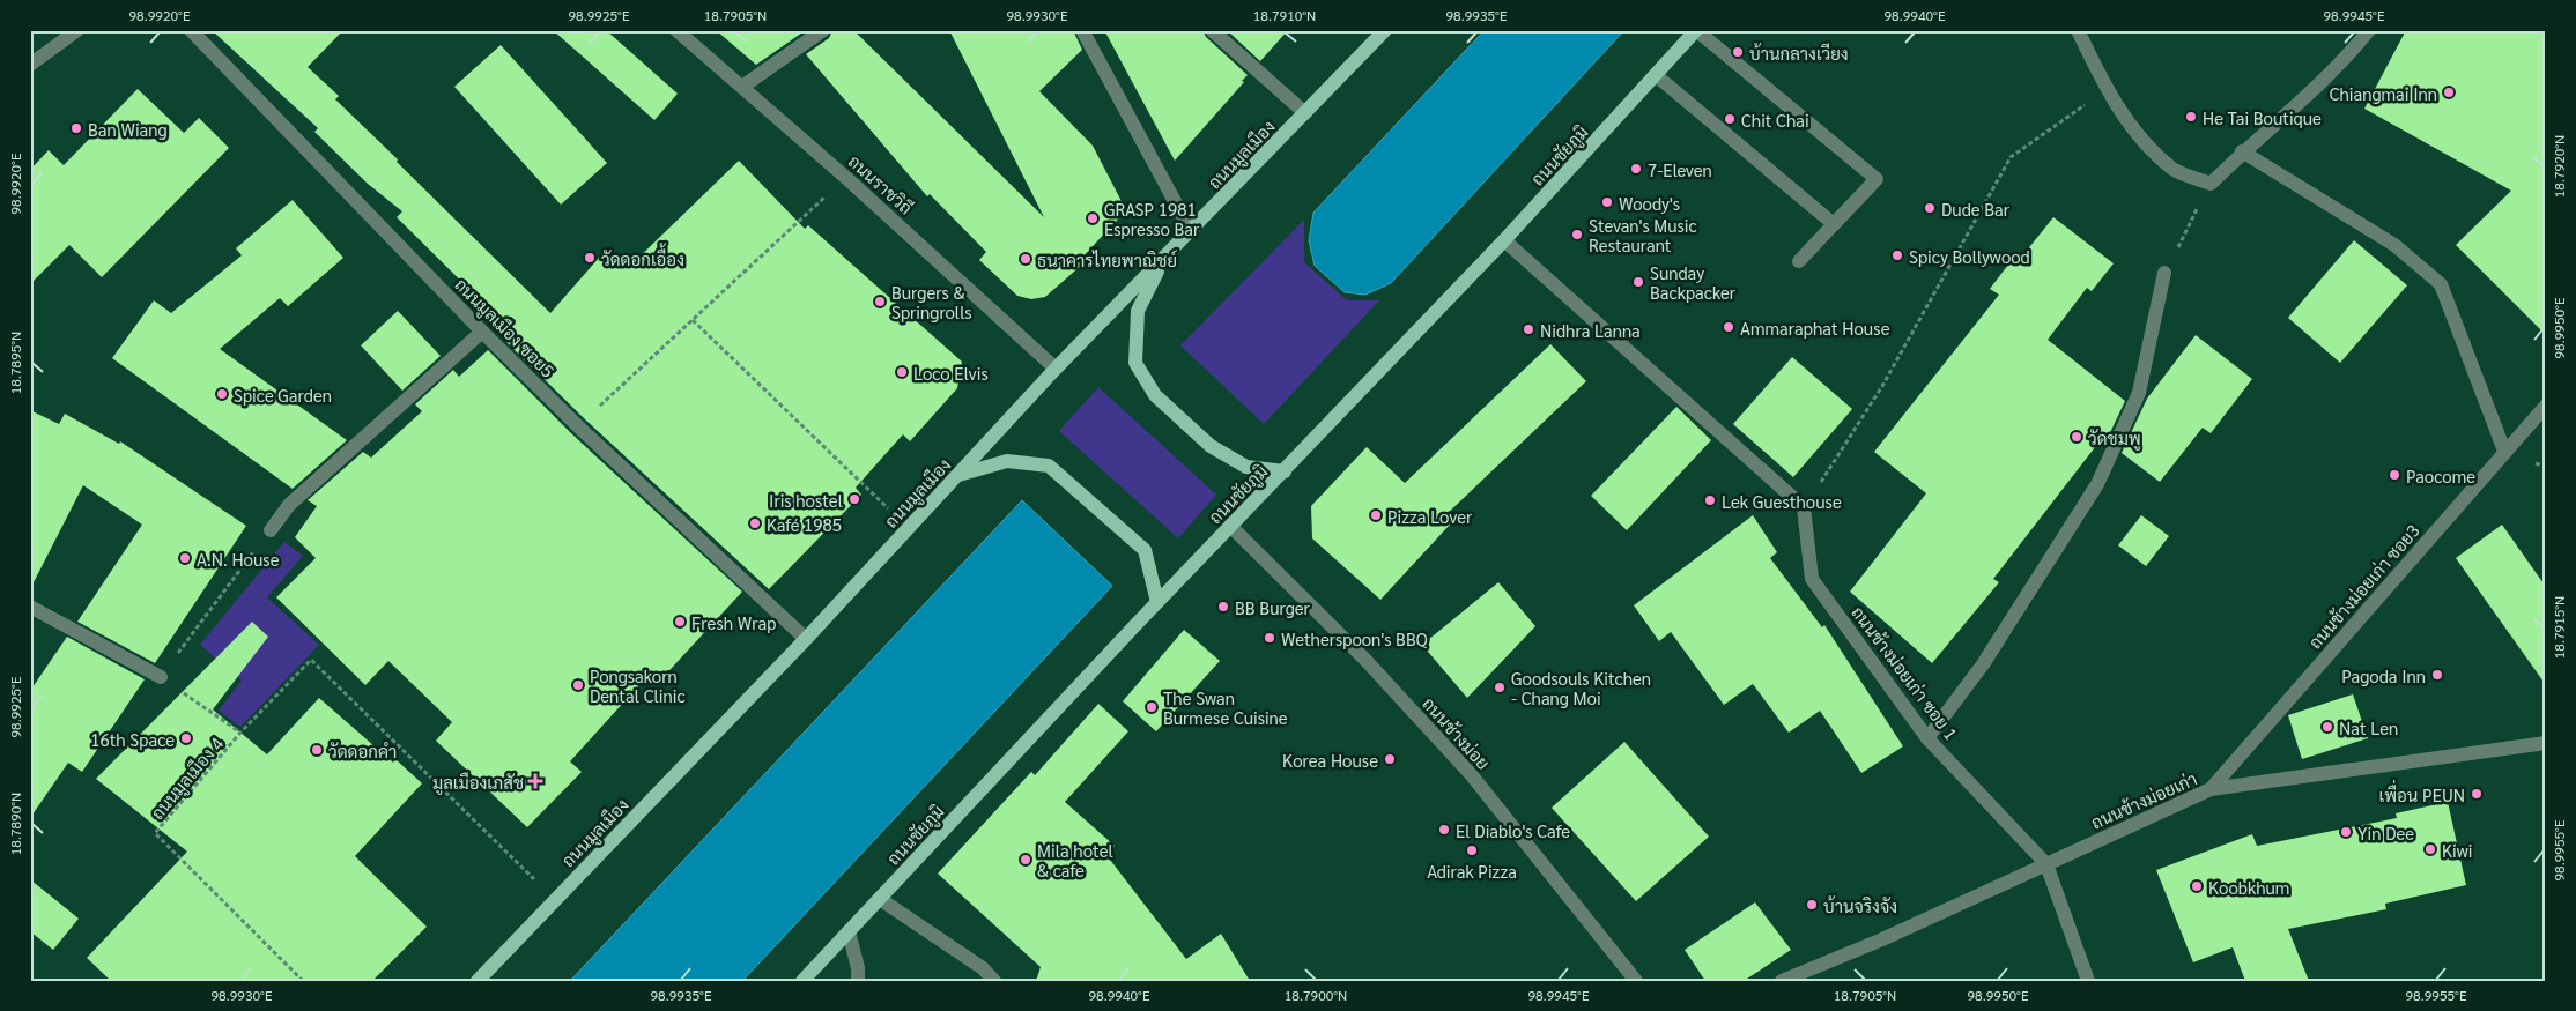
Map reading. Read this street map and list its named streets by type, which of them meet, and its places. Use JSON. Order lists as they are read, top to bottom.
{
  "streets": {
    "main road": ["ถนนมูลเมือง", "ถนนชัยภูมิ"],
    "street": [
      "ถนนราชวิถี",
      "ถนนมูลเมือง ซอย5",
      "ถนนช้างม่อยเก่า ซอย3",
      "ถนนช้างม่อยเก่า ซอย 1",
      "ถนนช้างม่อย",
      "ถนนช้างม่อยเก่า"
    ],
    "path": ["ถนนมูลเมือง 4"]
  },
  "crossings": [
    ["ถนนมูลเมือง", "ถนนราชวิถี"],
    ["ถนนมูลเมือง", "ถนนมูลเมือง ซอย5"],
    ["ถนนชัยภูมิ", "ถนนช้างม่อย"],
    ["ถนนช้างม่อยเก่า ซอย3", "ถนนช้างม่อยเก่า"],
    ["ถนนช้างม่อยเก่า ซอย 1", "ถนนช้างม่อยเก่า"]
  ],
  "places": {
    "other": [
      "บ้านกลางเวียง",
      "Chiangmai Inn",
      "He Tai Boutique",
      "Chit Chai",
      "Ban Wiang",
      "7-Eleven",
      "Woody's",
      "Dude Bar",
      "GRASP 1981 Espresso Bar",
      "Stevan's Music Restaurant",
      "Spicy Bollywood",
      "วัดดอกเอื้อง",
      "ธนาคารไทยพาณิชย์",
      "Sunday Backpacker",
      "Burgers & Springrolls",
      "Ammaraphat House",
      "Nidhra Lanna",
      "Loco Elvis",
      "Spice Garden",
      "วัดชมพู",
      "Paocome",
      "Iris hostel",
      "Lek Guesthouse",
      "Pizza Lover",
      "Kafé 1985",
      "A.N. House",
      "BB Burger",
      "Fresh Wrap",
      "Wetherspoon's BBQ",
      "Pagoda Inn",
      "Pongsakorn Dental Clinic",
      "Goodsouls Kitchen - Chang Moi",
      "The Swan Burmese Cuisine",
      "Nat Len",
      "16th Space",
      "วัดดอกคำ",
      "Korea House",
      "เพื่อน PEUN",
      "El Diablo's Cafe",
      "Yin Dee",
      "Kiwi",
      "Adirak Pizza",
      "Mila hotel & cafe",
      "Koobkhum",
      "บ้านจริงจัง"
    ],
    "health": ["มูลเมืองเภสัช"]
  },
  "coordinates": [
    "98.9920°E",
    "98.9925°E",
    "18.7905°N",
    "98.9930°E",
    "18.7910°N",
    "98.9935°E",
    "98.9940°E",
    "98.9945°E",
    "18.7920°N",
    "98.9950°E",
    "18.7895°N",
    "18.7915°N",
    "18.7890°N",
    "98.9955°E",
    "18.7900°N"
  ]
}
